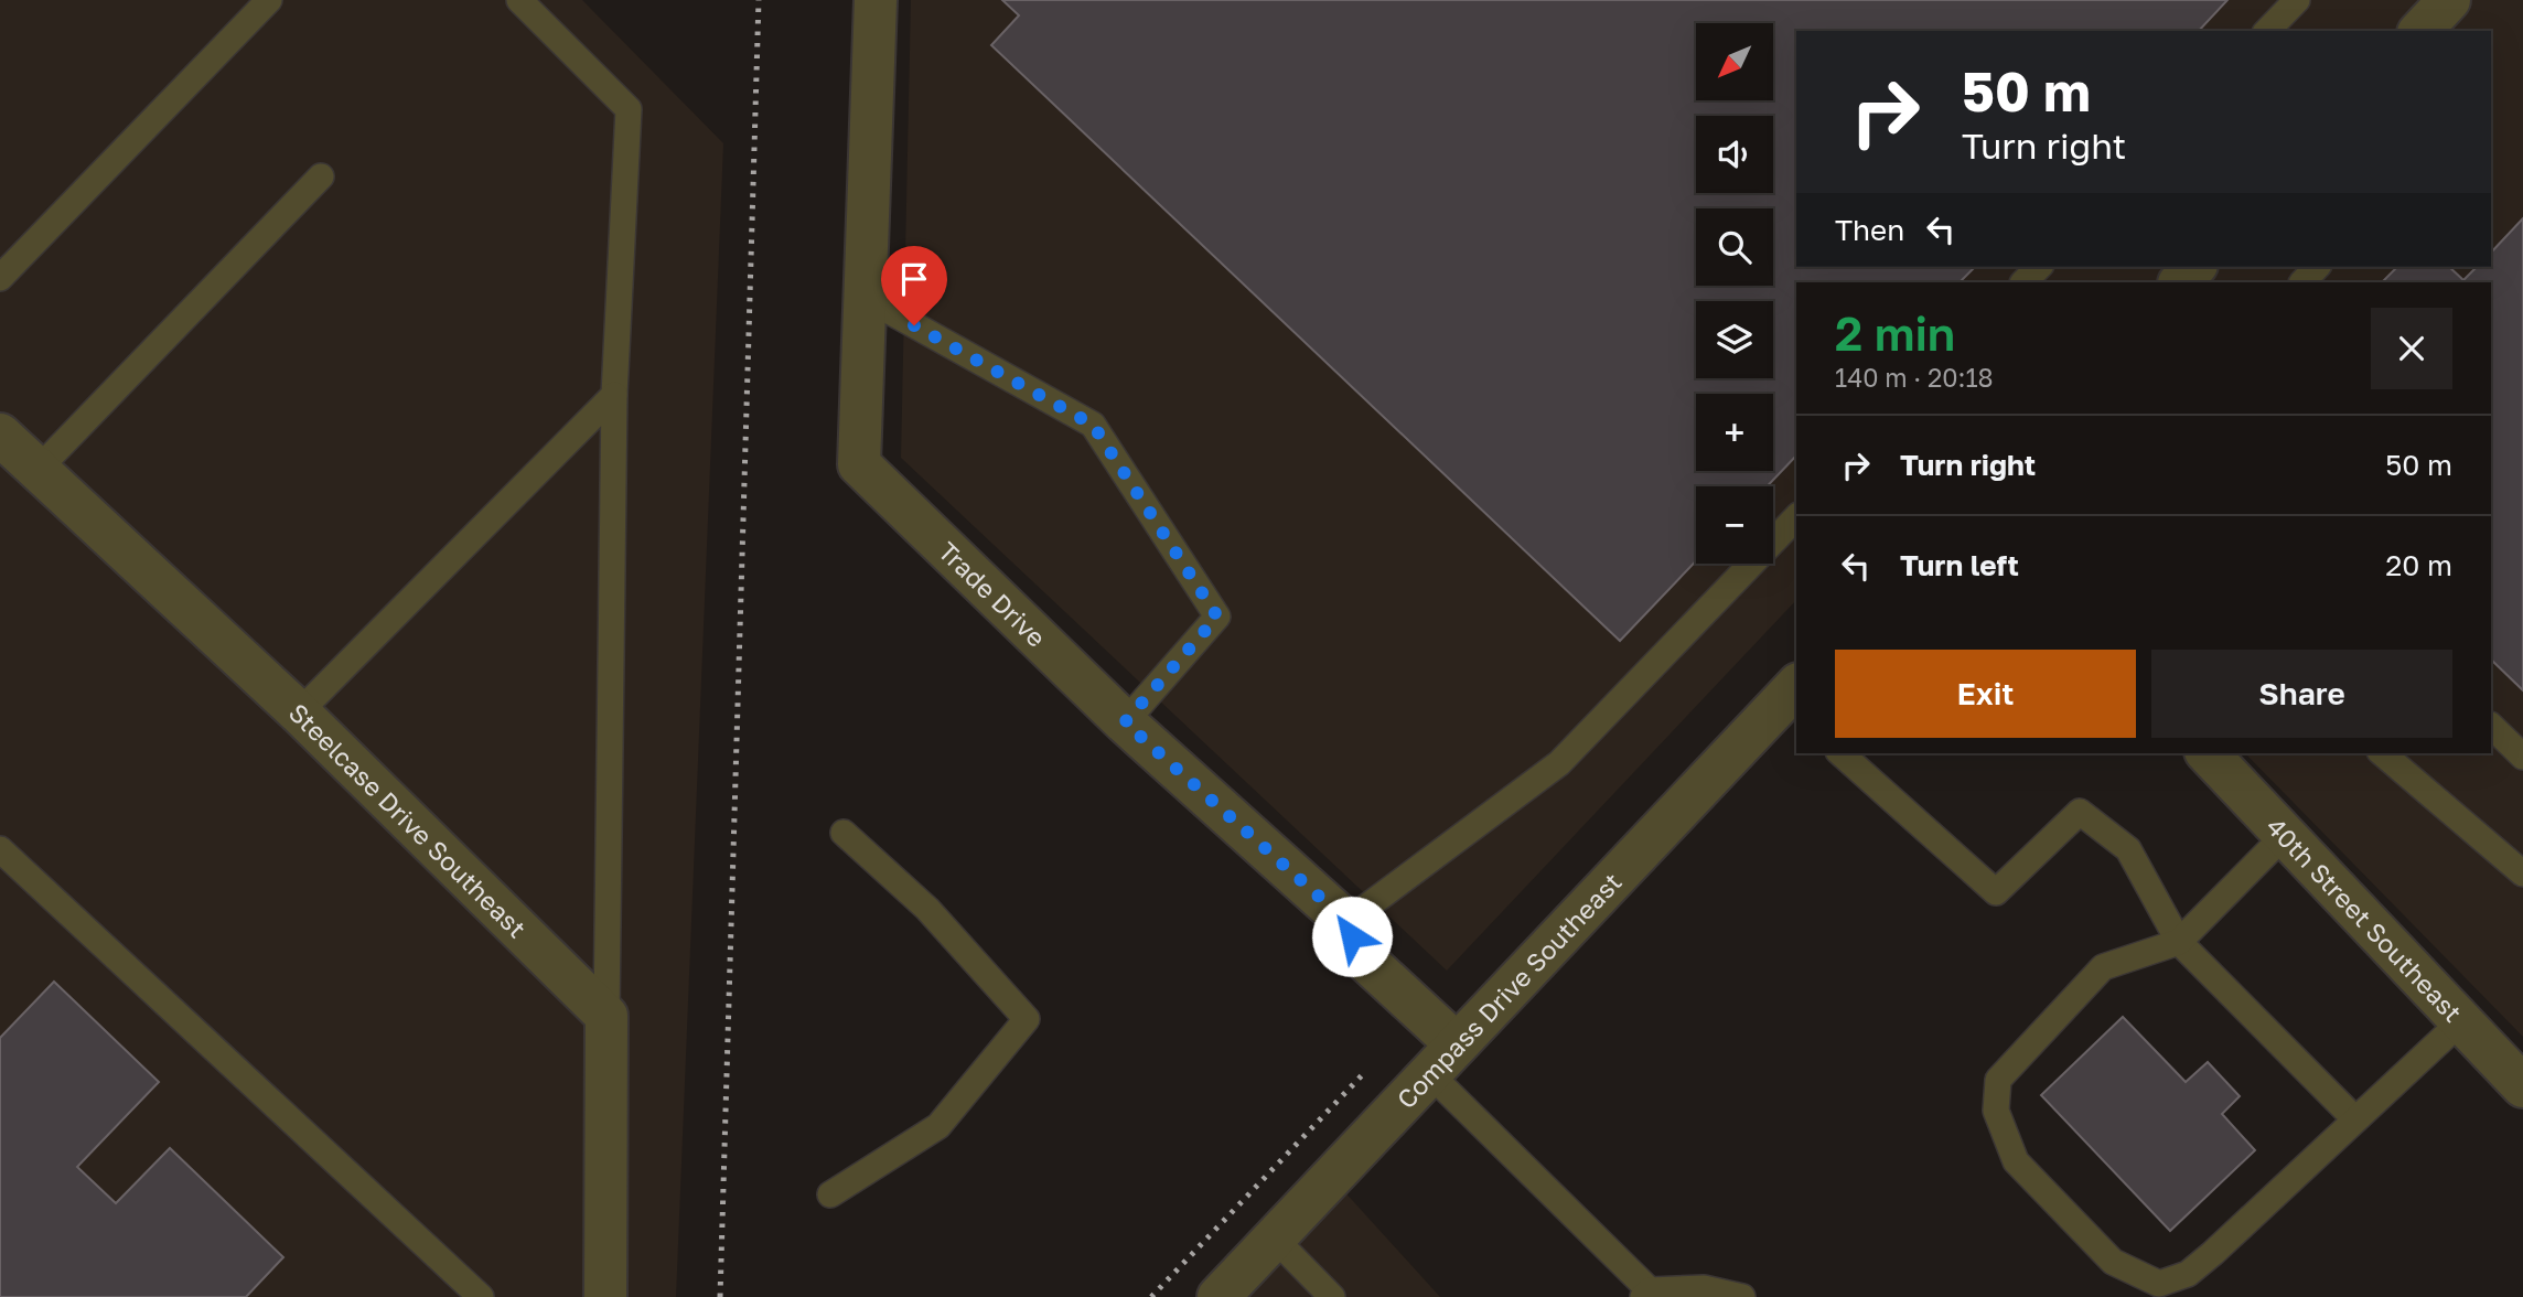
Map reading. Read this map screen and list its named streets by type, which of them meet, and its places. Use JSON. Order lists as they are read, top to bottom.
{
  "streets": {
    "street": [
      "Trade Drive",
      "Steelcase Drive Southeast",
      "40th Street Southeast",
      "Compass Drive Southeast"
    ]
  },
  "crossings": [
    ["Trade Drive", "Compass Drive Southeast"]
  ],
  "north": "bottom left",
  "page": {
    "map_buttons": ["+", "−"],
    "turn": ["50 m", "Turn right"],
    "then": "Then",
    "heading": ["2 min", "140 m · 20:18"],
    "list": [
      {
        "name": "Turn right",
        "value": "50 m"
      },
      {
        "name": "Turn left",
        "value": "20 m"
      }
    ],
    "buttons": ["Exit", "Share"]
  }
}
